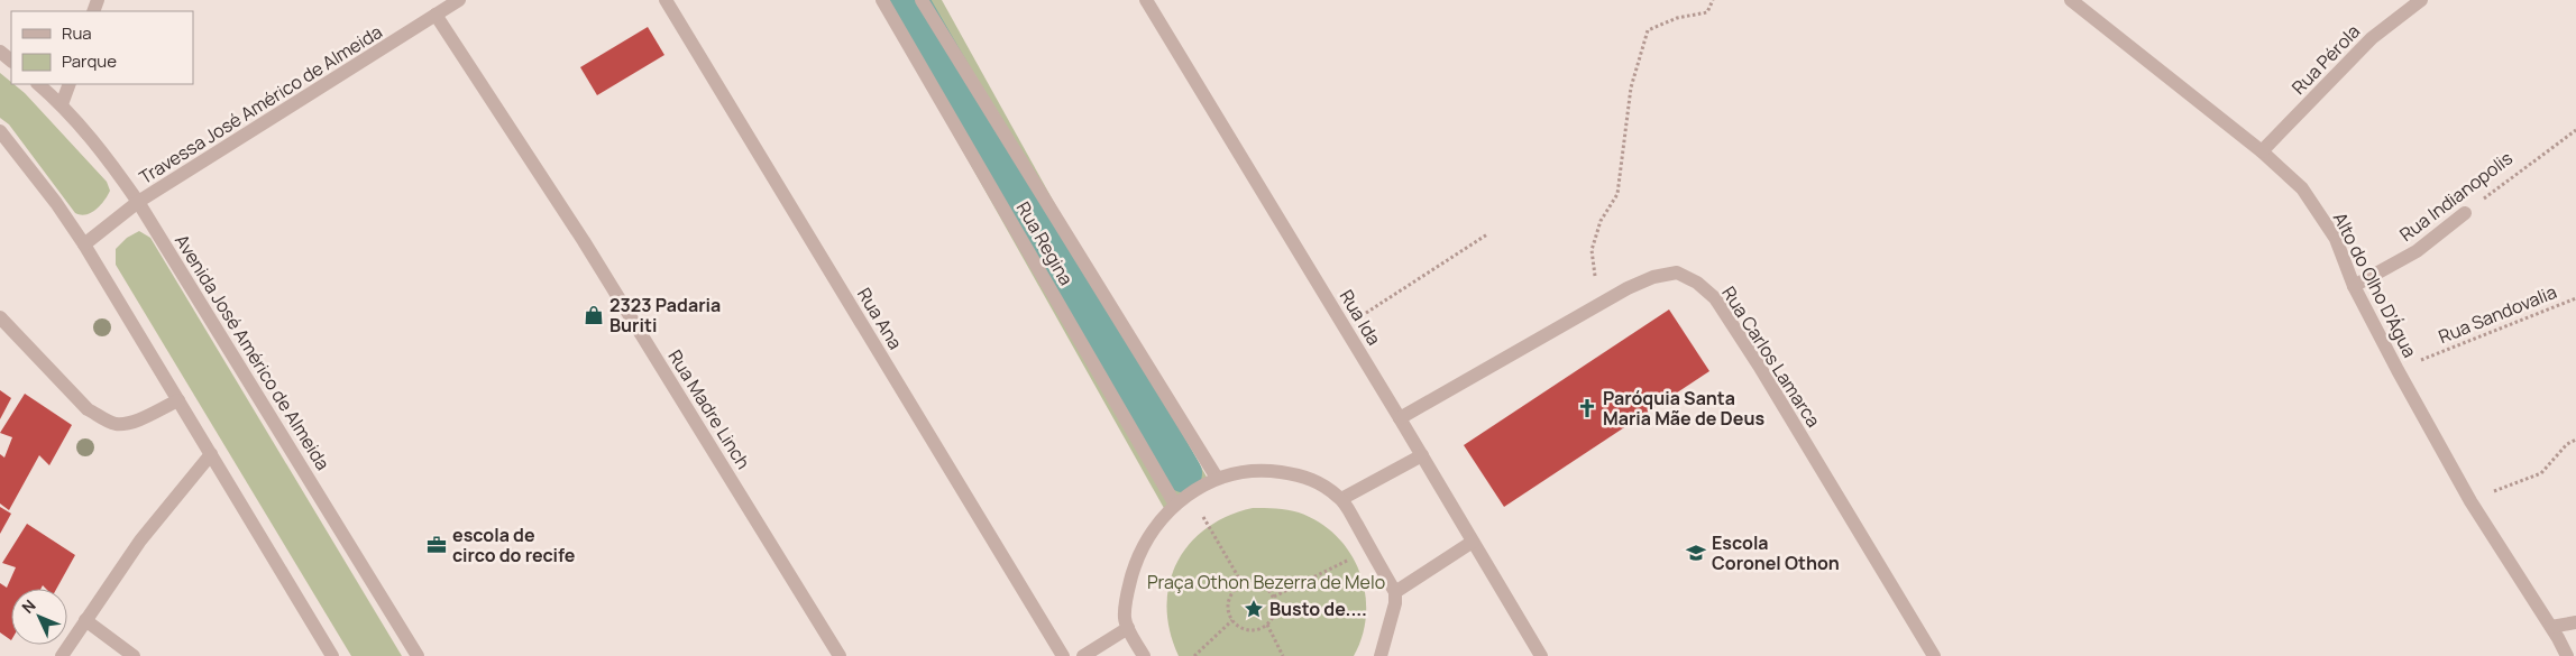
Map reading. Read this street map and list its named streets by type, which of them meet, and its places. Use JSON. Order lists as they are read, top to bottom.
{
  "streets": {
    "street": [
      "Rua Pérola",
      "Travessa José Américo de Almeida",
      "Rua Indianopolis",
      "Rua Regina",
      "Alto do Olho D'Água",
      "Rua Ida",
      "Rua Ana",
      "Avenida José Américo de Almeida",
      "Rua Carlos Lamarca",
      "Rua Madre Linch"
    ],
    "path": ["Rua Sandovalia"]
  },
  "crossings": [
    ["Rua Pérola", "Alto do Olho D'Água"],
    ["Travessa José Américo de Almeida", "Avenida José Américo de Almeida"],
    ["Travessa José Américo de Almeida", "Rua Madre Linch"],
    ["Rua Indianopolis", "Alto do Olho D'Água"],
    ["Alto do Olho D'Água", "Rua Sandovalia"],
    ["Rua Ida", "Rua Carlos Lamarca"]
  ],
  "parks": ["Praça Othon Bezerra de Melo"],
  "places": {
    "shop": ["2323 Padaria Buriti"],
    "church": ["Paróquia Santa Maria Mãe de Deus"],
    "office": ["escola de circo do recife"],
    "school or university": ["Escola Coronel Othon"],
    "place": ["Busto de...."]
  },
  "legend": ["Rua", "Parque"],
  "north": "top left"
}
